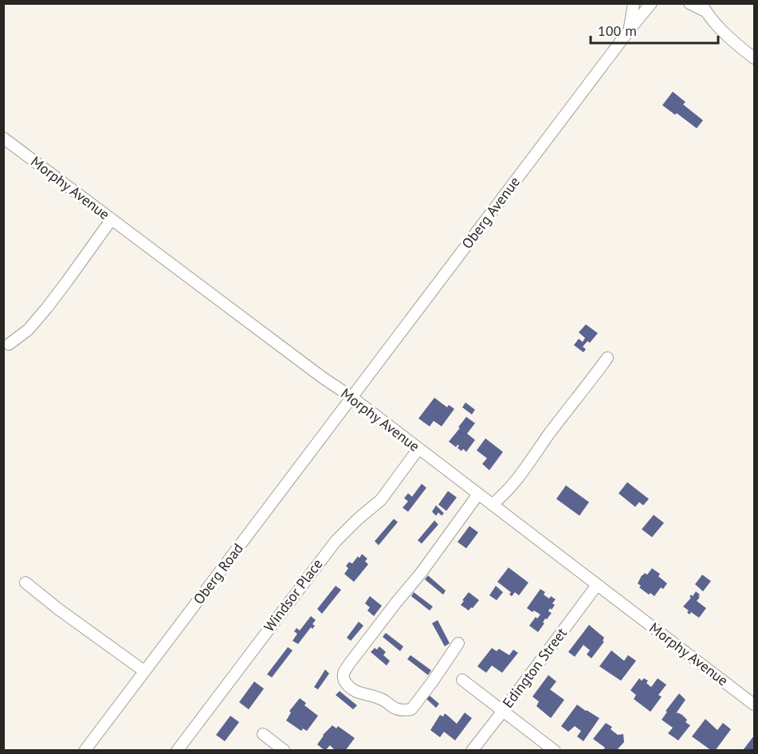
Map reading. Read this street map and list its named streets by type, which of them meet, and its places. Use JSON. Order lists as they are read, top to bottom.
{
  "streets": {
    "street": [
      "Morphy Avenue",
      "Oberg Avenue",
      "Oberg Road",
      "Windsor Place",
      "Edington Street"
    ]
  },
  "crossings": [
    ["Morphy Avenue", "Oberg Avenue"],
    ["Morphy Avenue", "Oberg Road"],
    ["Morphy Avenue", "Windsor Place"],
    ["Morphy Avenue", "Edington Street"],
    ["Oberg Avenue", "Oberg Road"]
  ],
  "scale_bar": "100 m"
}
